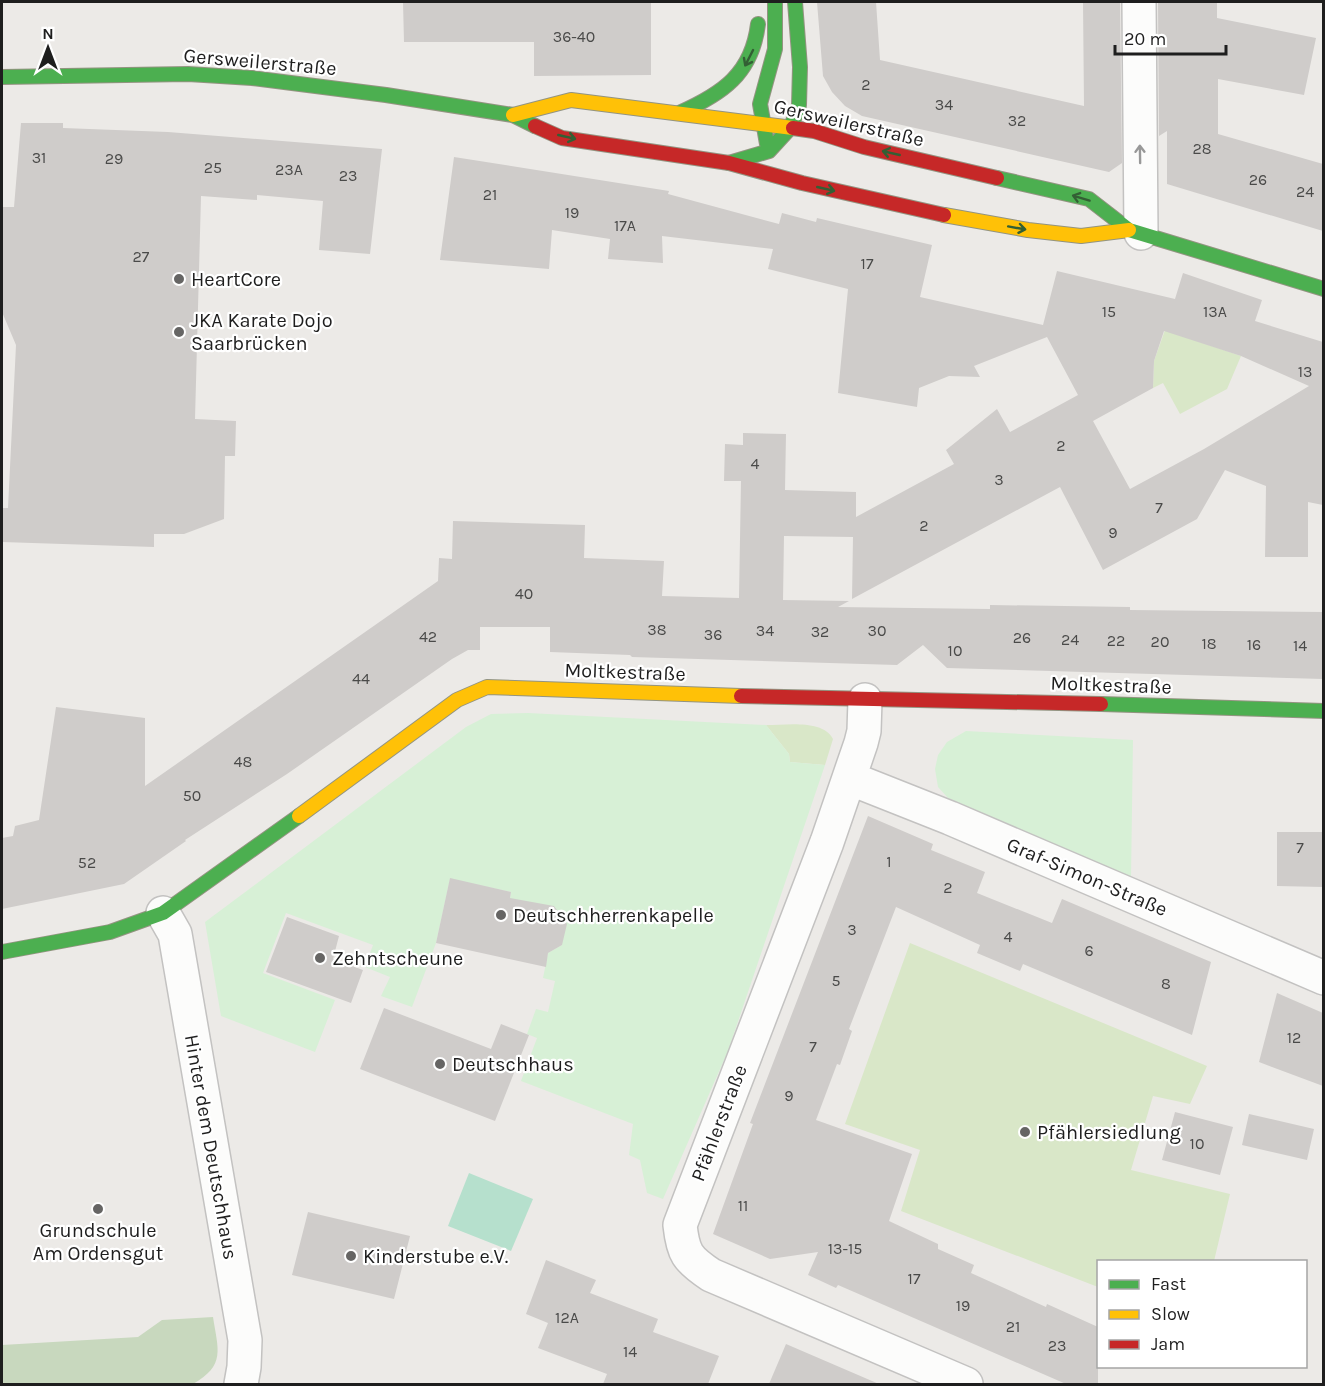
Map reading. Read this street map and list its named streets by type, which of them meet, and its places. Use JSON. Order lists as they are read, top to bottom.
{
  "streets": {
    "main road": ["Gersweilerstraße", "Moltkestraße"],
    "street": ["Graf-Simon-Straße", "Pfählerstraße", "Hinter dem Deutschhaus"]
  },
  "crossings": [
    ["Moltkestraße", "Pfählerstraße"],
    ["Moltkestraße", "Hinter dem Deutschhaus"],
    ["Graf-Simon-Straße", "Pfählerstraße"]
  ],
  "places": [
    "HeartCore",
    "JKA Karate Dojo Saarbrücken",
    "Deutschherrenkapelle",
    "Zehntscheune",
    "Deutschhaus",
    "Pfählersiedlung",
    "Grundschule Am Ordensgut",
    "Kinderstube e.V."
  ],
  "house_numbers": [
    "36-40",
    "2",
    "34",
    "32",
    "28",
    "31",
    "29",
    "25",
    "23A",
    "23",
    "26",
    "24",
    "21",
    "19",
    "17A",
    "27",
    "17",
    "15",
    "13A",
    "13",
    "2",
    "4",
    "3",
    "7",
    "2",
    "9",
    "40",
    "38",
    "34",
    "30",
    "32",
    "36",
    "42",
    "26",
    "24",
    "22",
    "20",
    "18",
    "16",
    "14",
    "10",
    "44",
    "48",
    "50",
    "7",
    "1",
    "52",
    "2",
    "3",
    "4",
    "6",
    "5",
    "8",
    "12",
    "7",
    "9",
    "10",
    "11",
    "13-15",
    "17",
    "19",
    "12A",
    "21",
    "23",
    "14"
  ],
  "legend": ["Fast", "Slow", "Jam"],
  "scale_bar": "20 m",
  "north": "top"
}
